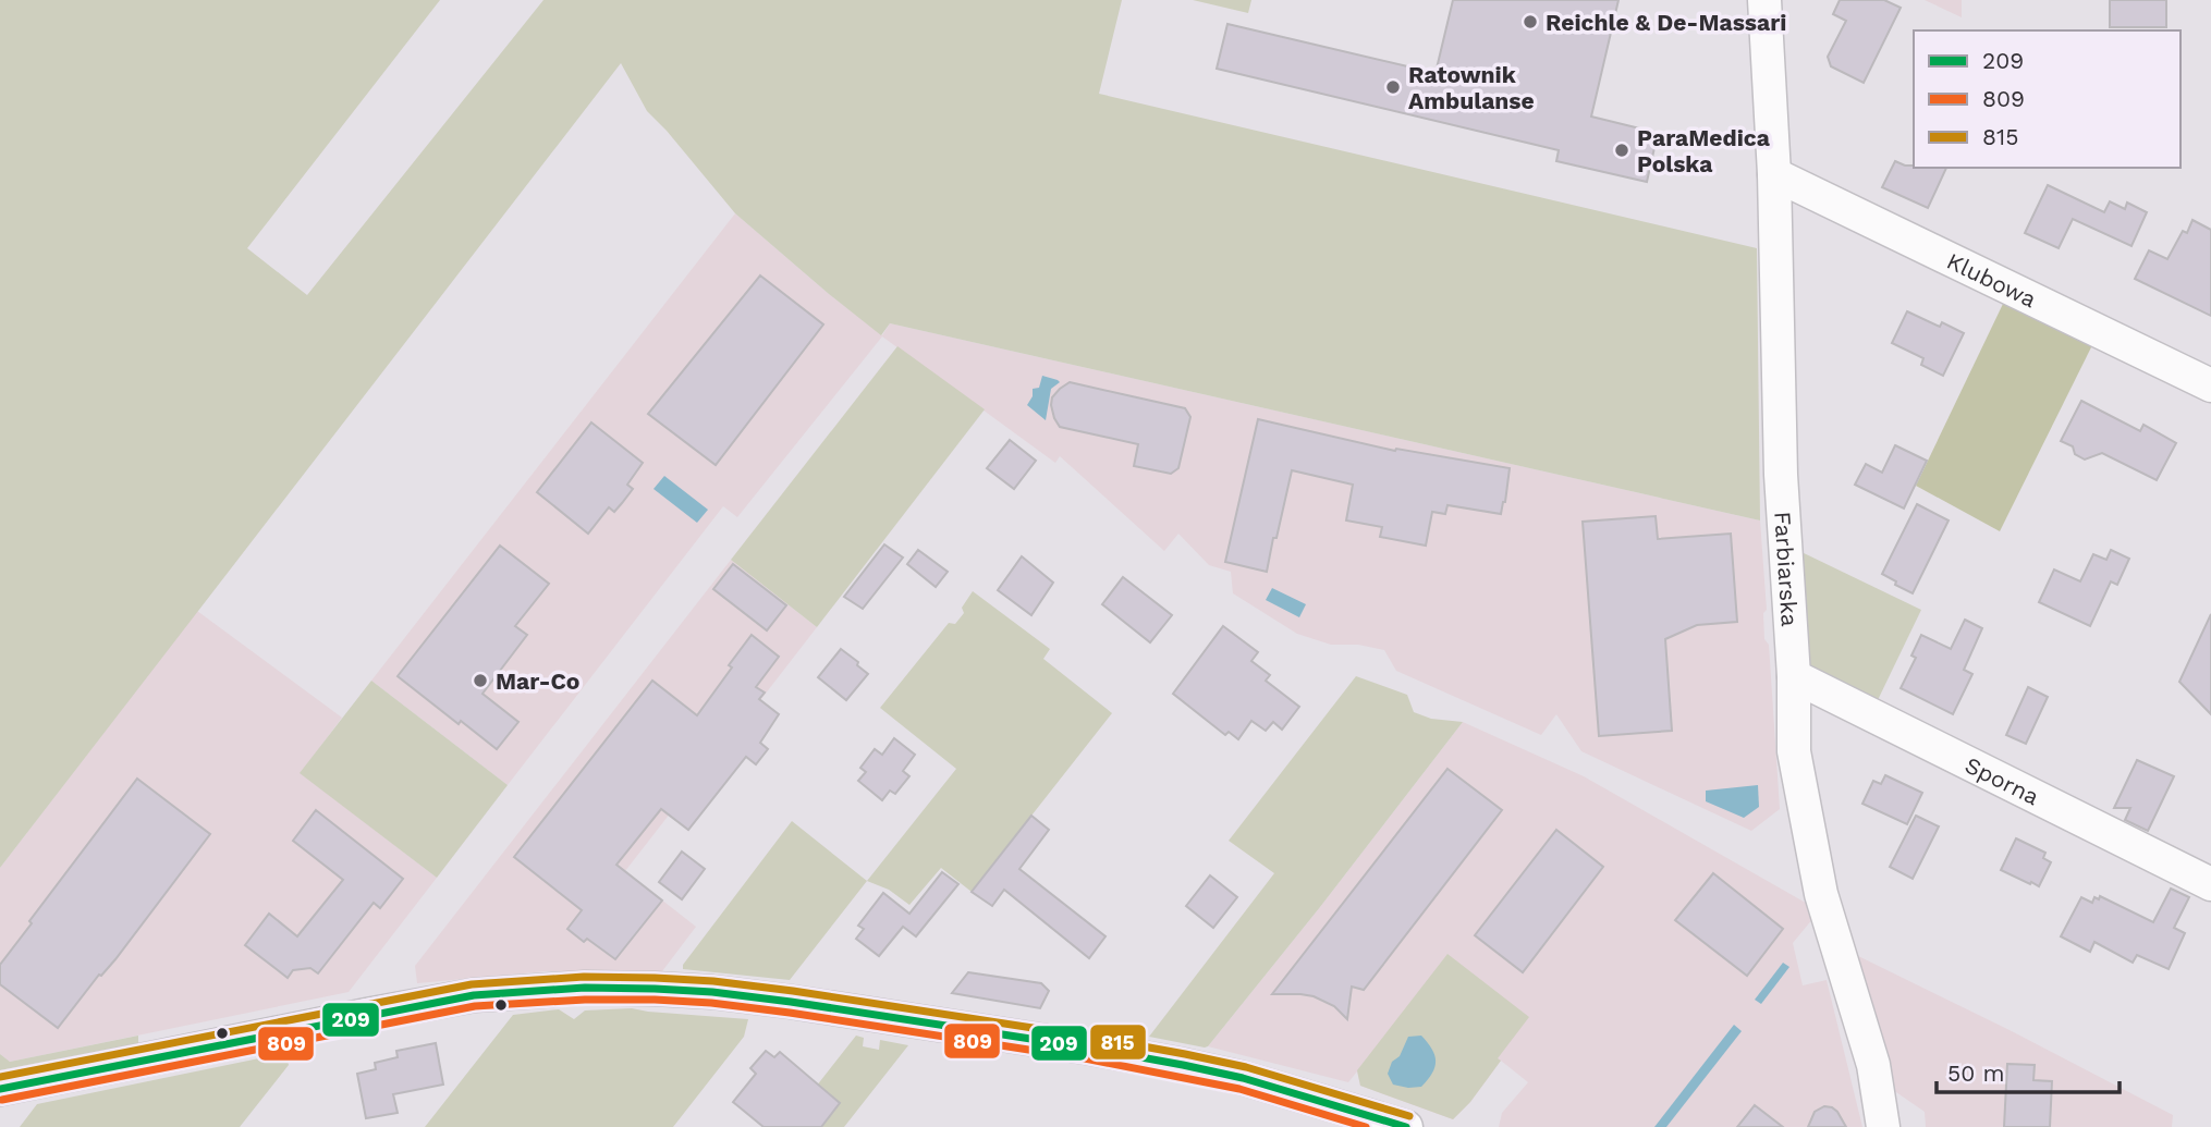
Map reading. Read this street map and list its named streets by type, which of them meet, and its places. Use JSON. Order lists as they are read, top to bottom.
{
  "streets": {
    "street": ["Klubowa", "Farbiarska", "Sporna"]
  },
  "crossings": [
    ["Klubowa", "Farbiarska"],
    ["Farbiarska", "Sporna"]
  ],
  "places": [
    "Reichle & De-Massari",
    "Ratownik Ambulanse",
    "ParaMedica Polska",
    "Mar-Co"
  ],
  "lines": ["transit line 815", "transit line 209", "transit line 809"],
  "legend": ["209", "809", "815"],
  "scale_bar": "50 m"
}
